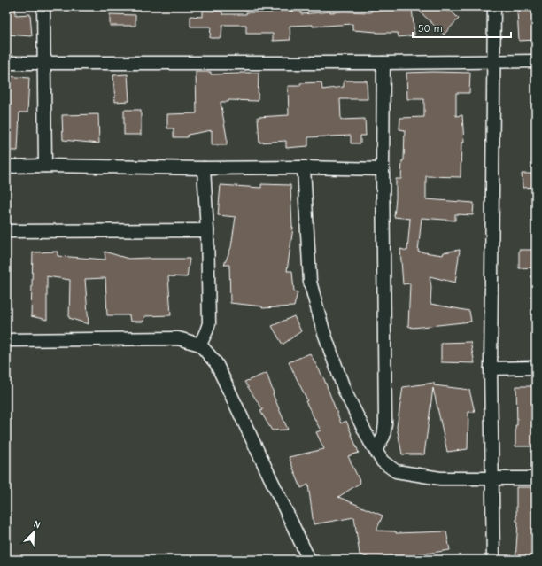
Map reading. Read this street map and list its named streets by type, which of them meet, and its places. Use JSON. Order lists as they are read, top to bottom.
{
  "scale_bar": "50 m",
  "north": "top right"
}
